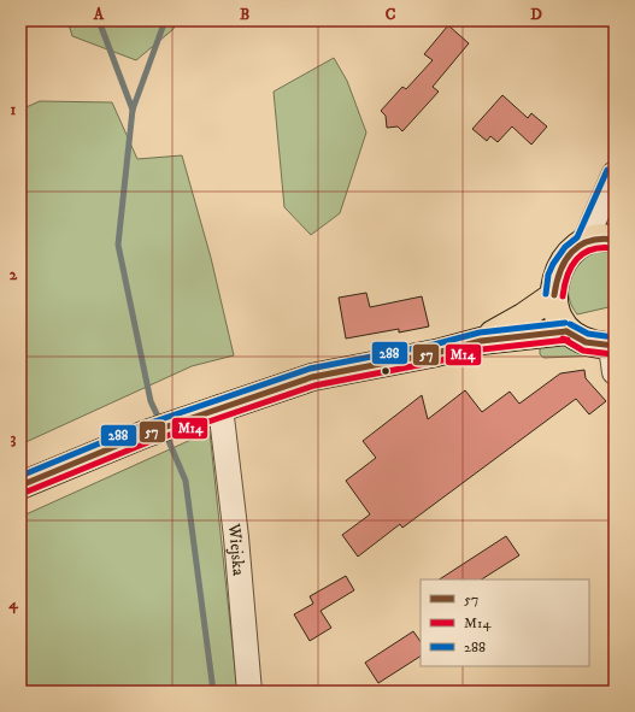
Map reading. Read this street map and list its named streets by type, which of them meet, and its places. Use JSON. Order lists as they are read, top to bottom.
{
  "streets": {
    "street": ["Wiejska"]
  },
  "lines": ["transit line 288", "transit line 57", "transit line M14"],
  "legend": ["57", "M14", "288"],
  "grid": {
    "columns": [
      "A",
      "B",
      "C",
      "D"
    ],
    "rows": [
      "1",
      "2",
      "3",
      "4"
    ]
  }
}
